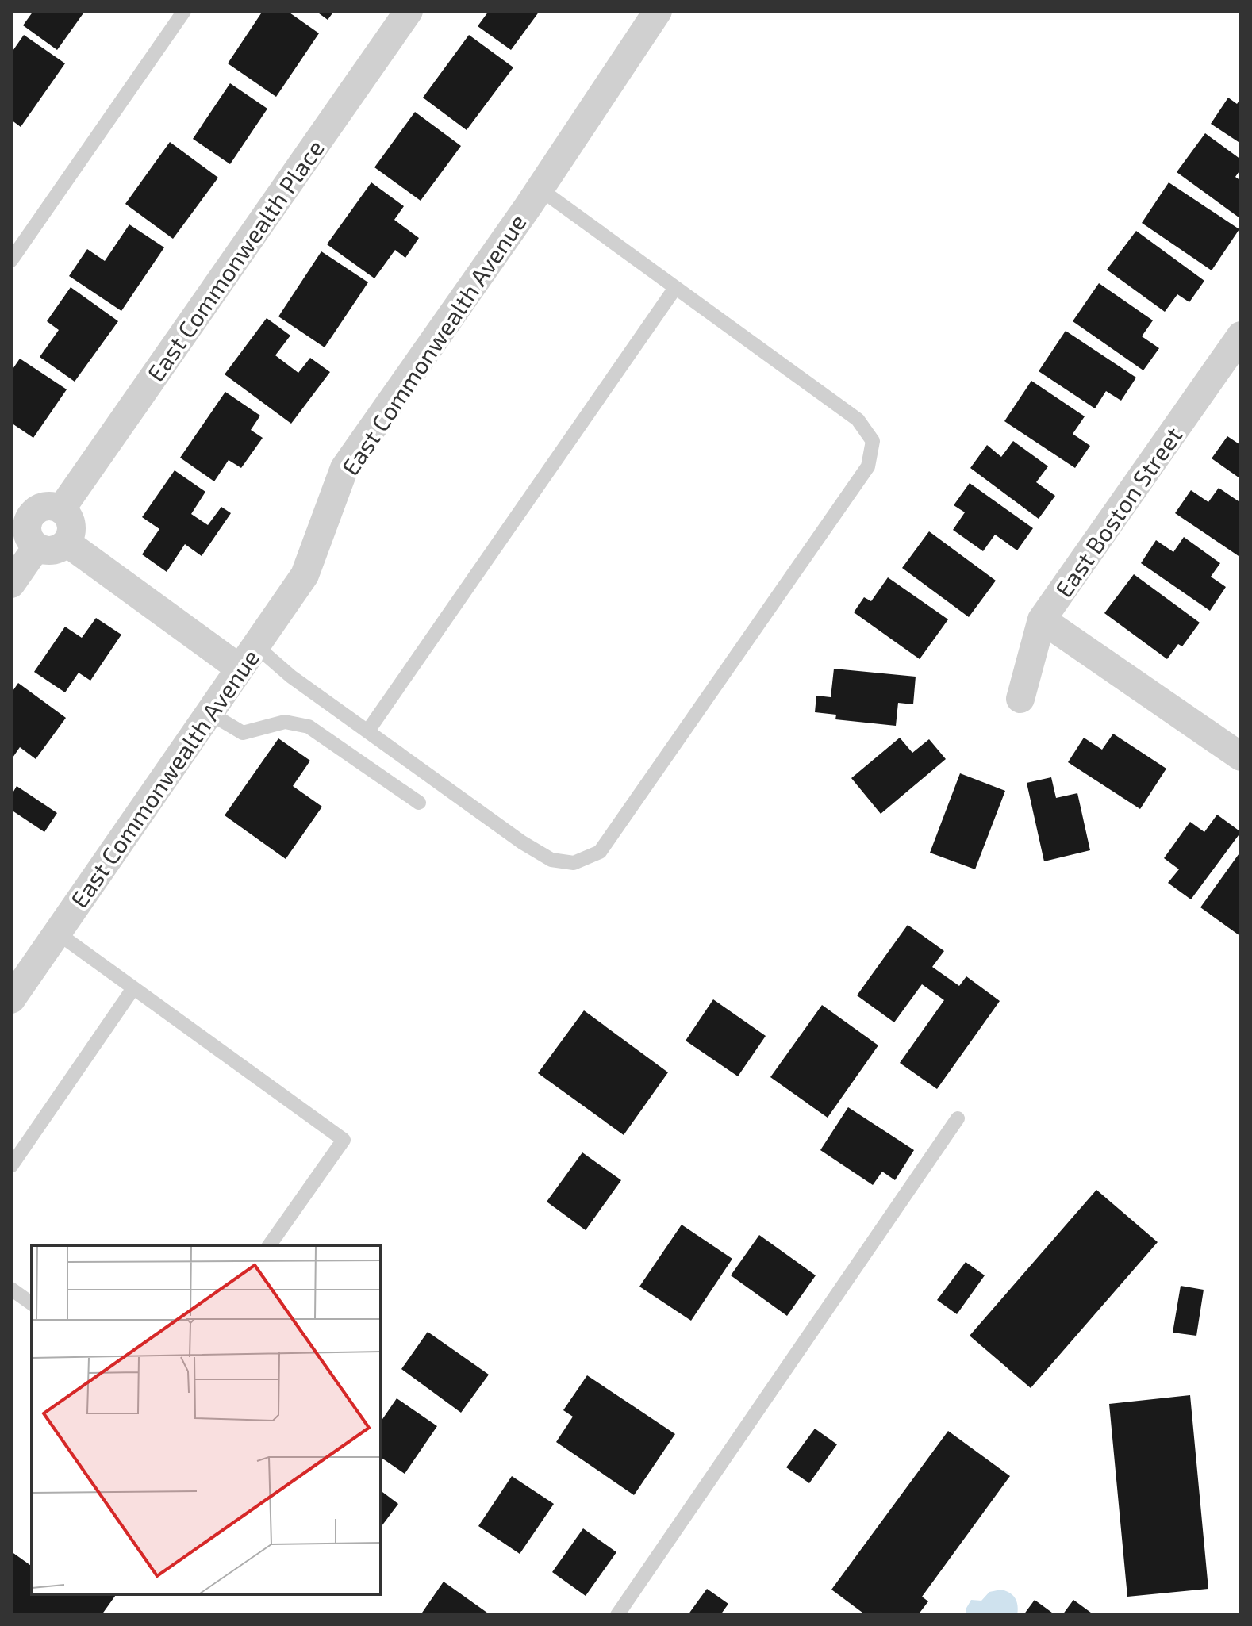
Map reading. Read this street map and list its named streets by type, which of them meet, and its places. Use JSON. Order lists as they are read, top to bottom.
{
  "streets": {
    "street": ["East Commonwealth Place", "East Commonwealth Avenue", "East Boston Street"]
  }
}
